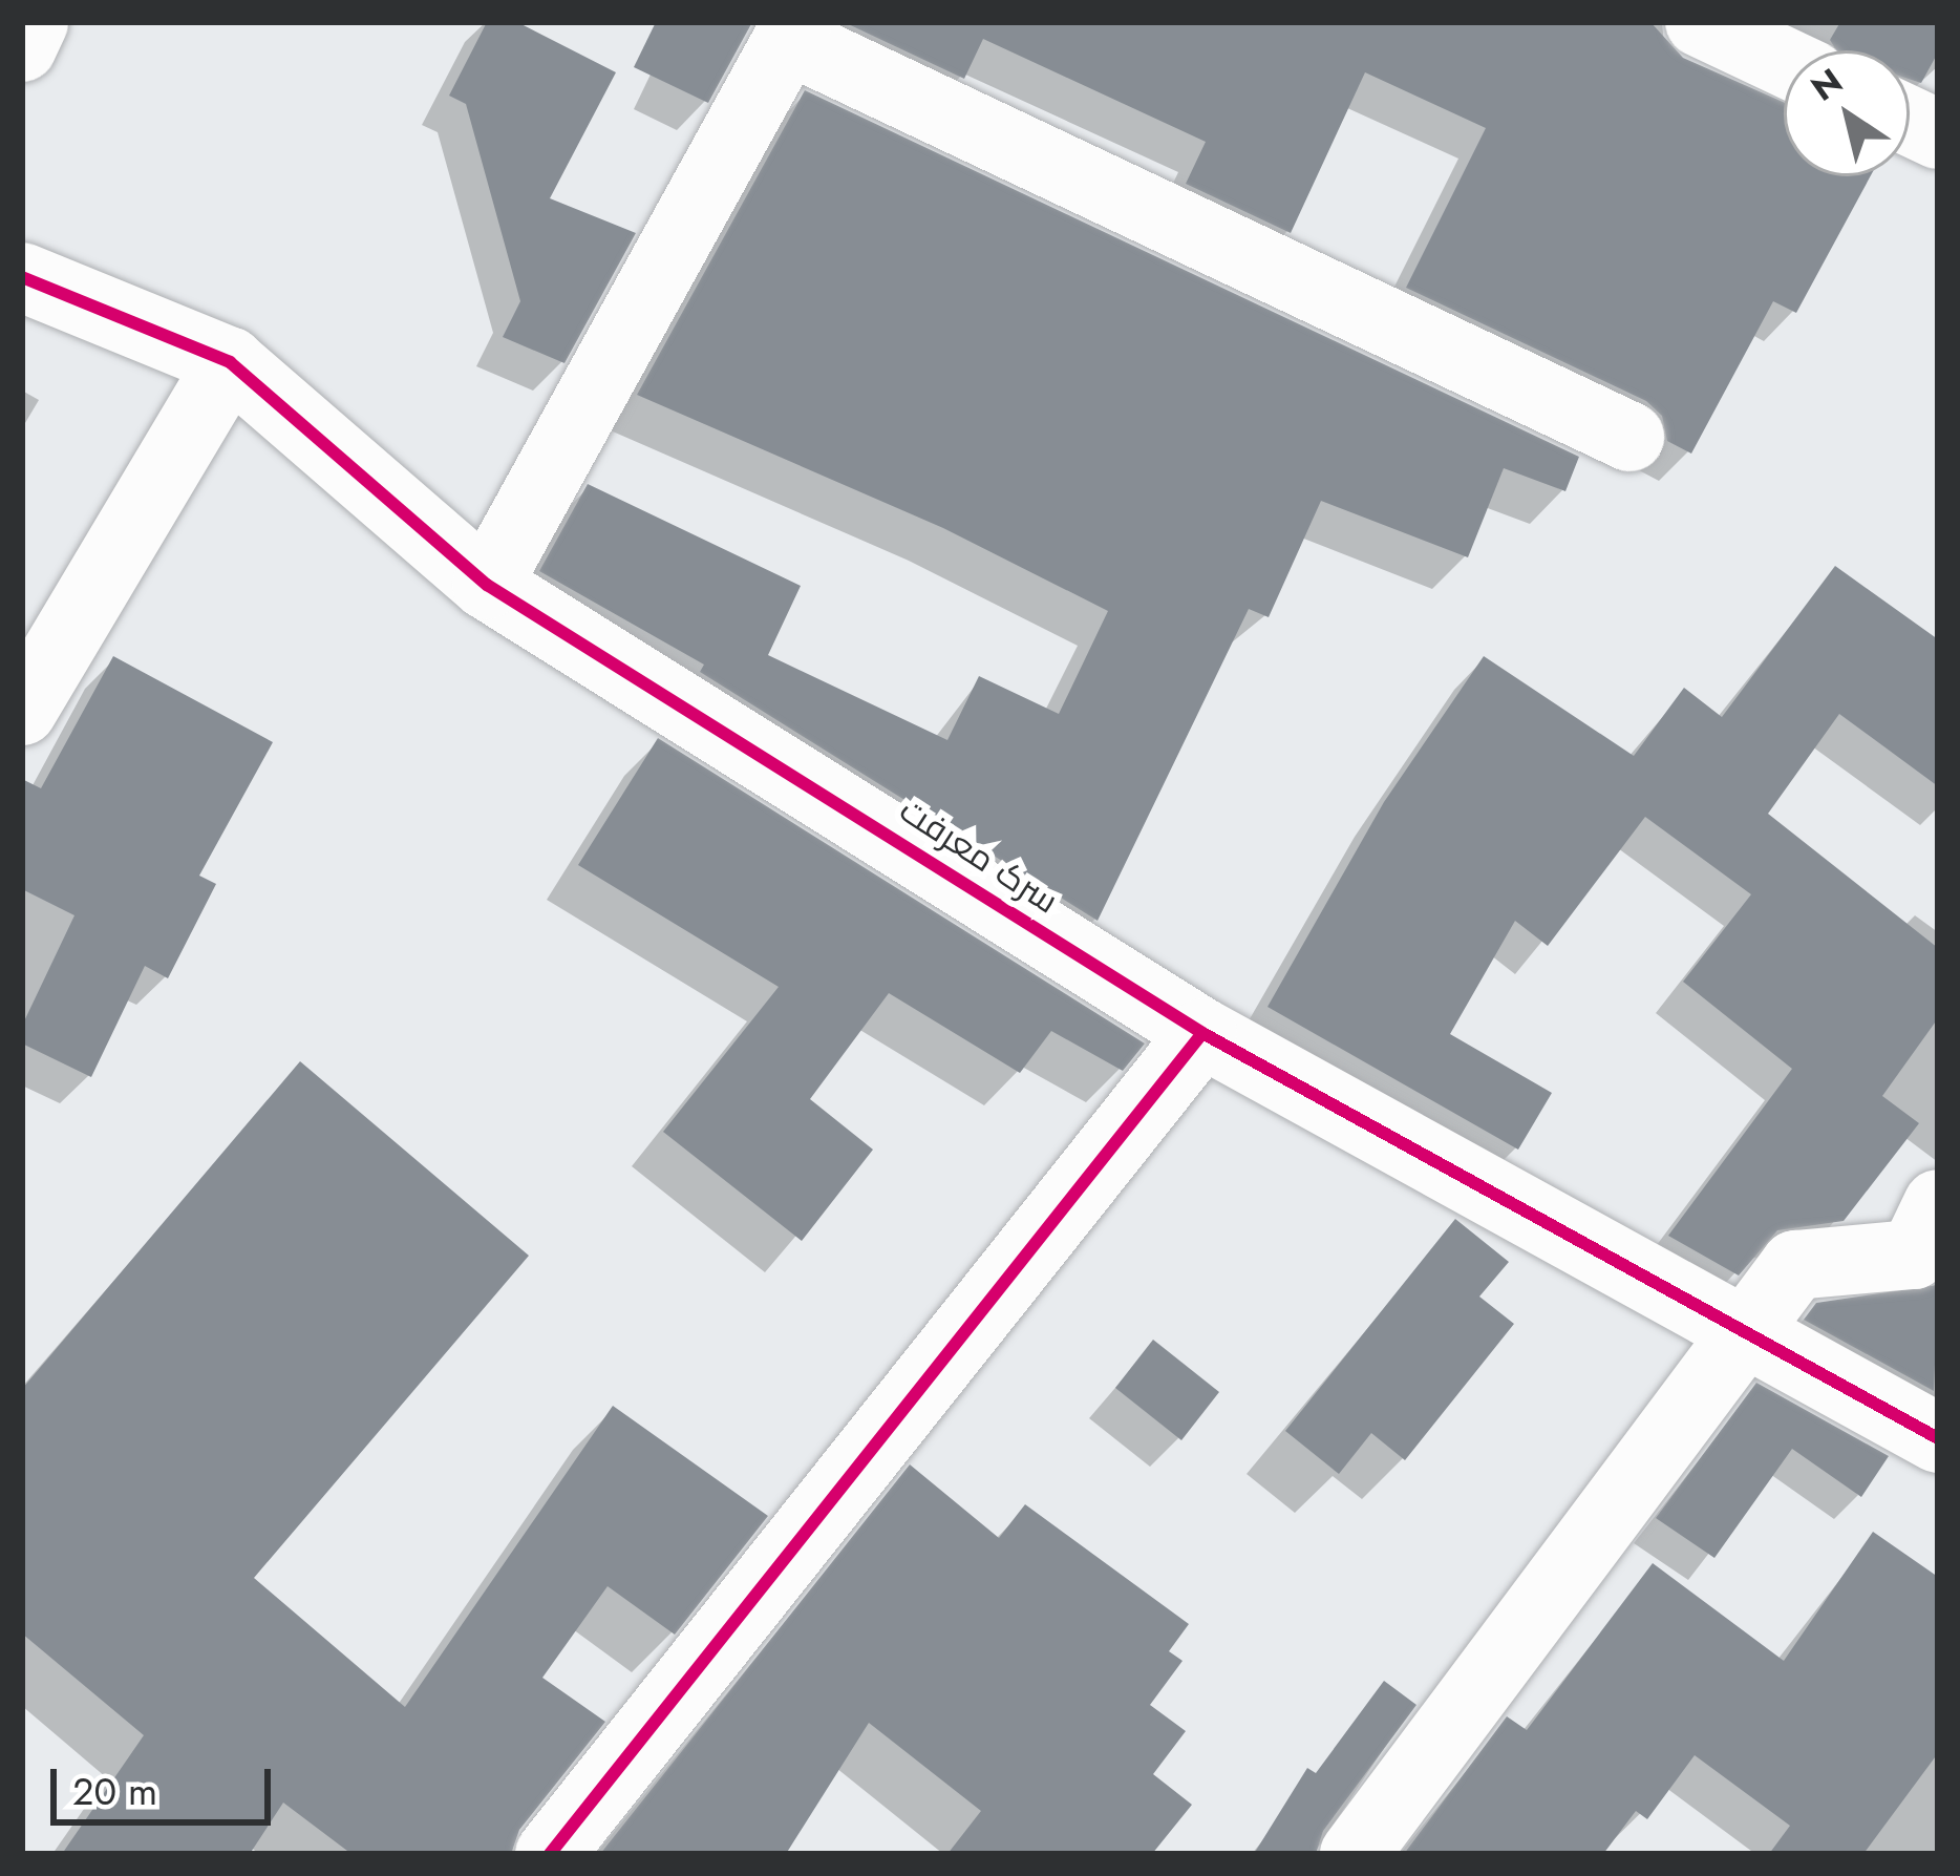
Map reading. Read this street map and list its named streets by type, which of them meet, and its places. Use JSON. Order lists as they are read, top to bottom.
{
  "streets": {
    "street": ["سرک معرفت"]
  },
  "scale_bar": "20 m",
  "north": "top left"
}
